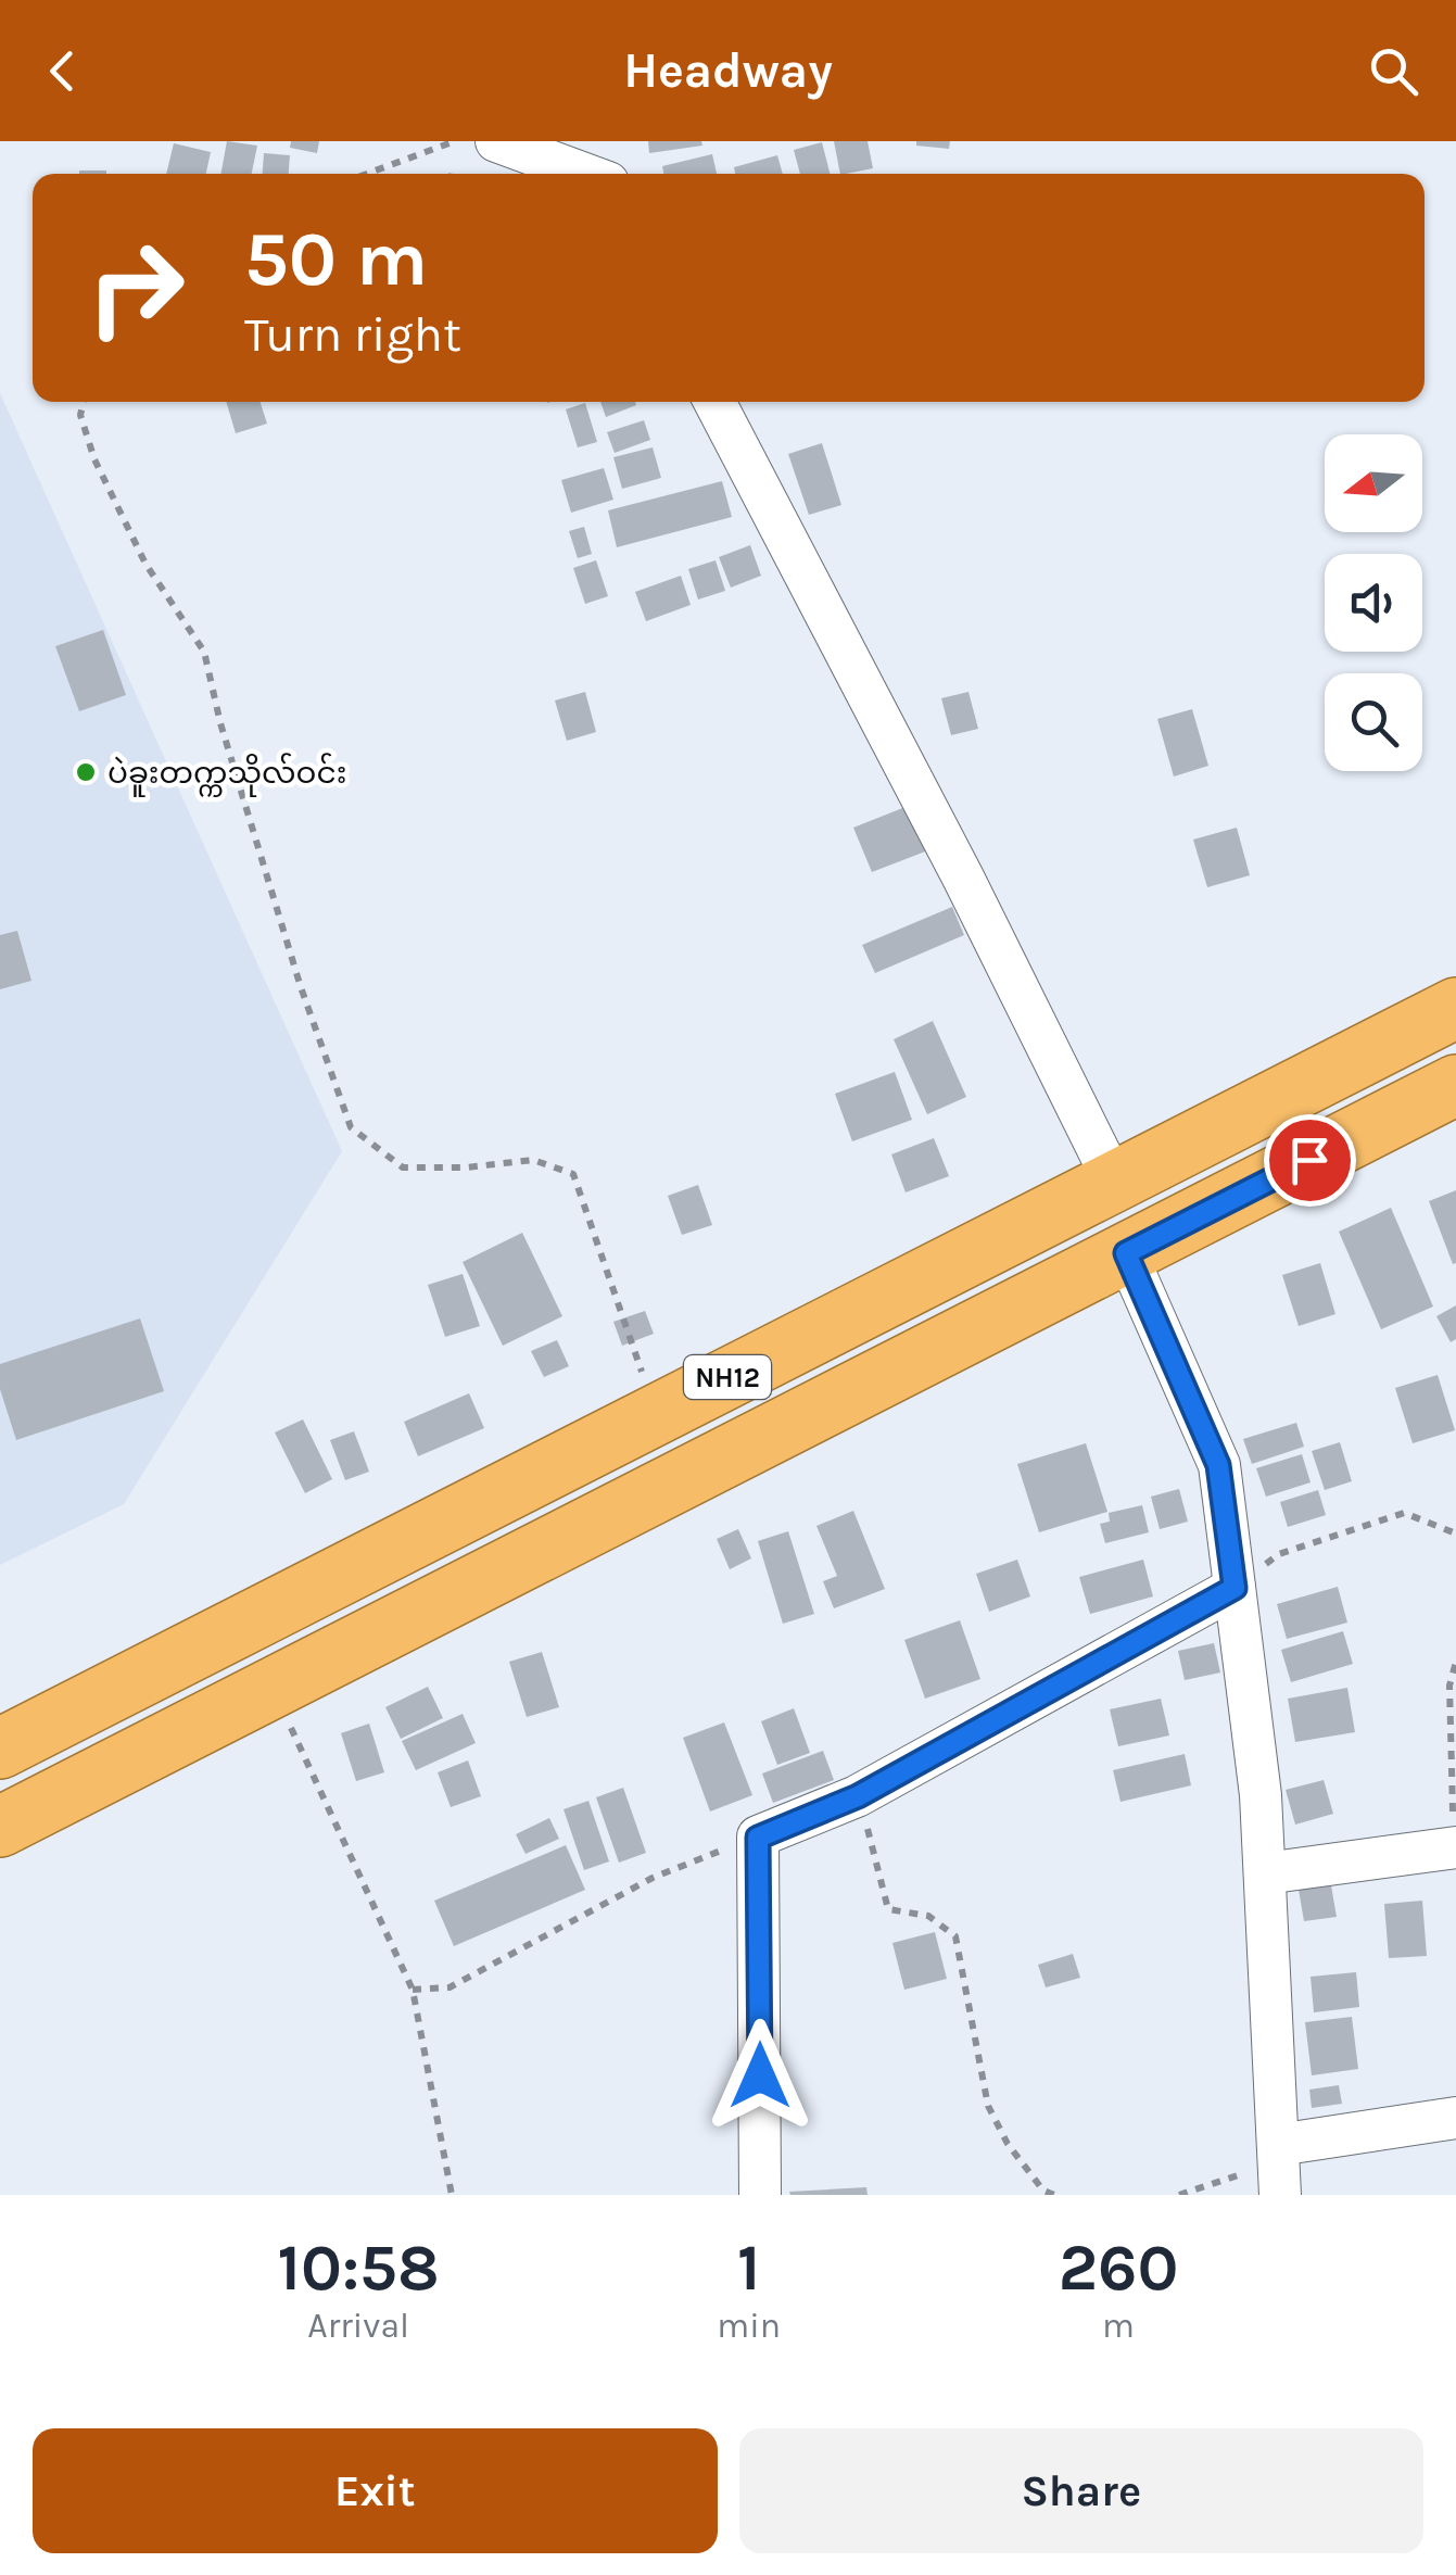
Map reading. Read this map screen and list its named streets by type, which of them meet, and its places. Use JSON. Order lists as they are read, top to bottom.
{
  "streets": {
    "highway": ["NH12"]
  },
  "places": ["ပဲခူးတက္ကသိုလ်ဝင်း"],
  "north": "left",
  "page": {
    "header": "Headway",
    "turn": ["50 m", "Turn right"],
    "eta": [
      "10:58",
      "Arrival",
      "1",
      "min",
      "260",
      "m"
    ],
    "buttons": ["Exit", "Share"]
  }
}
